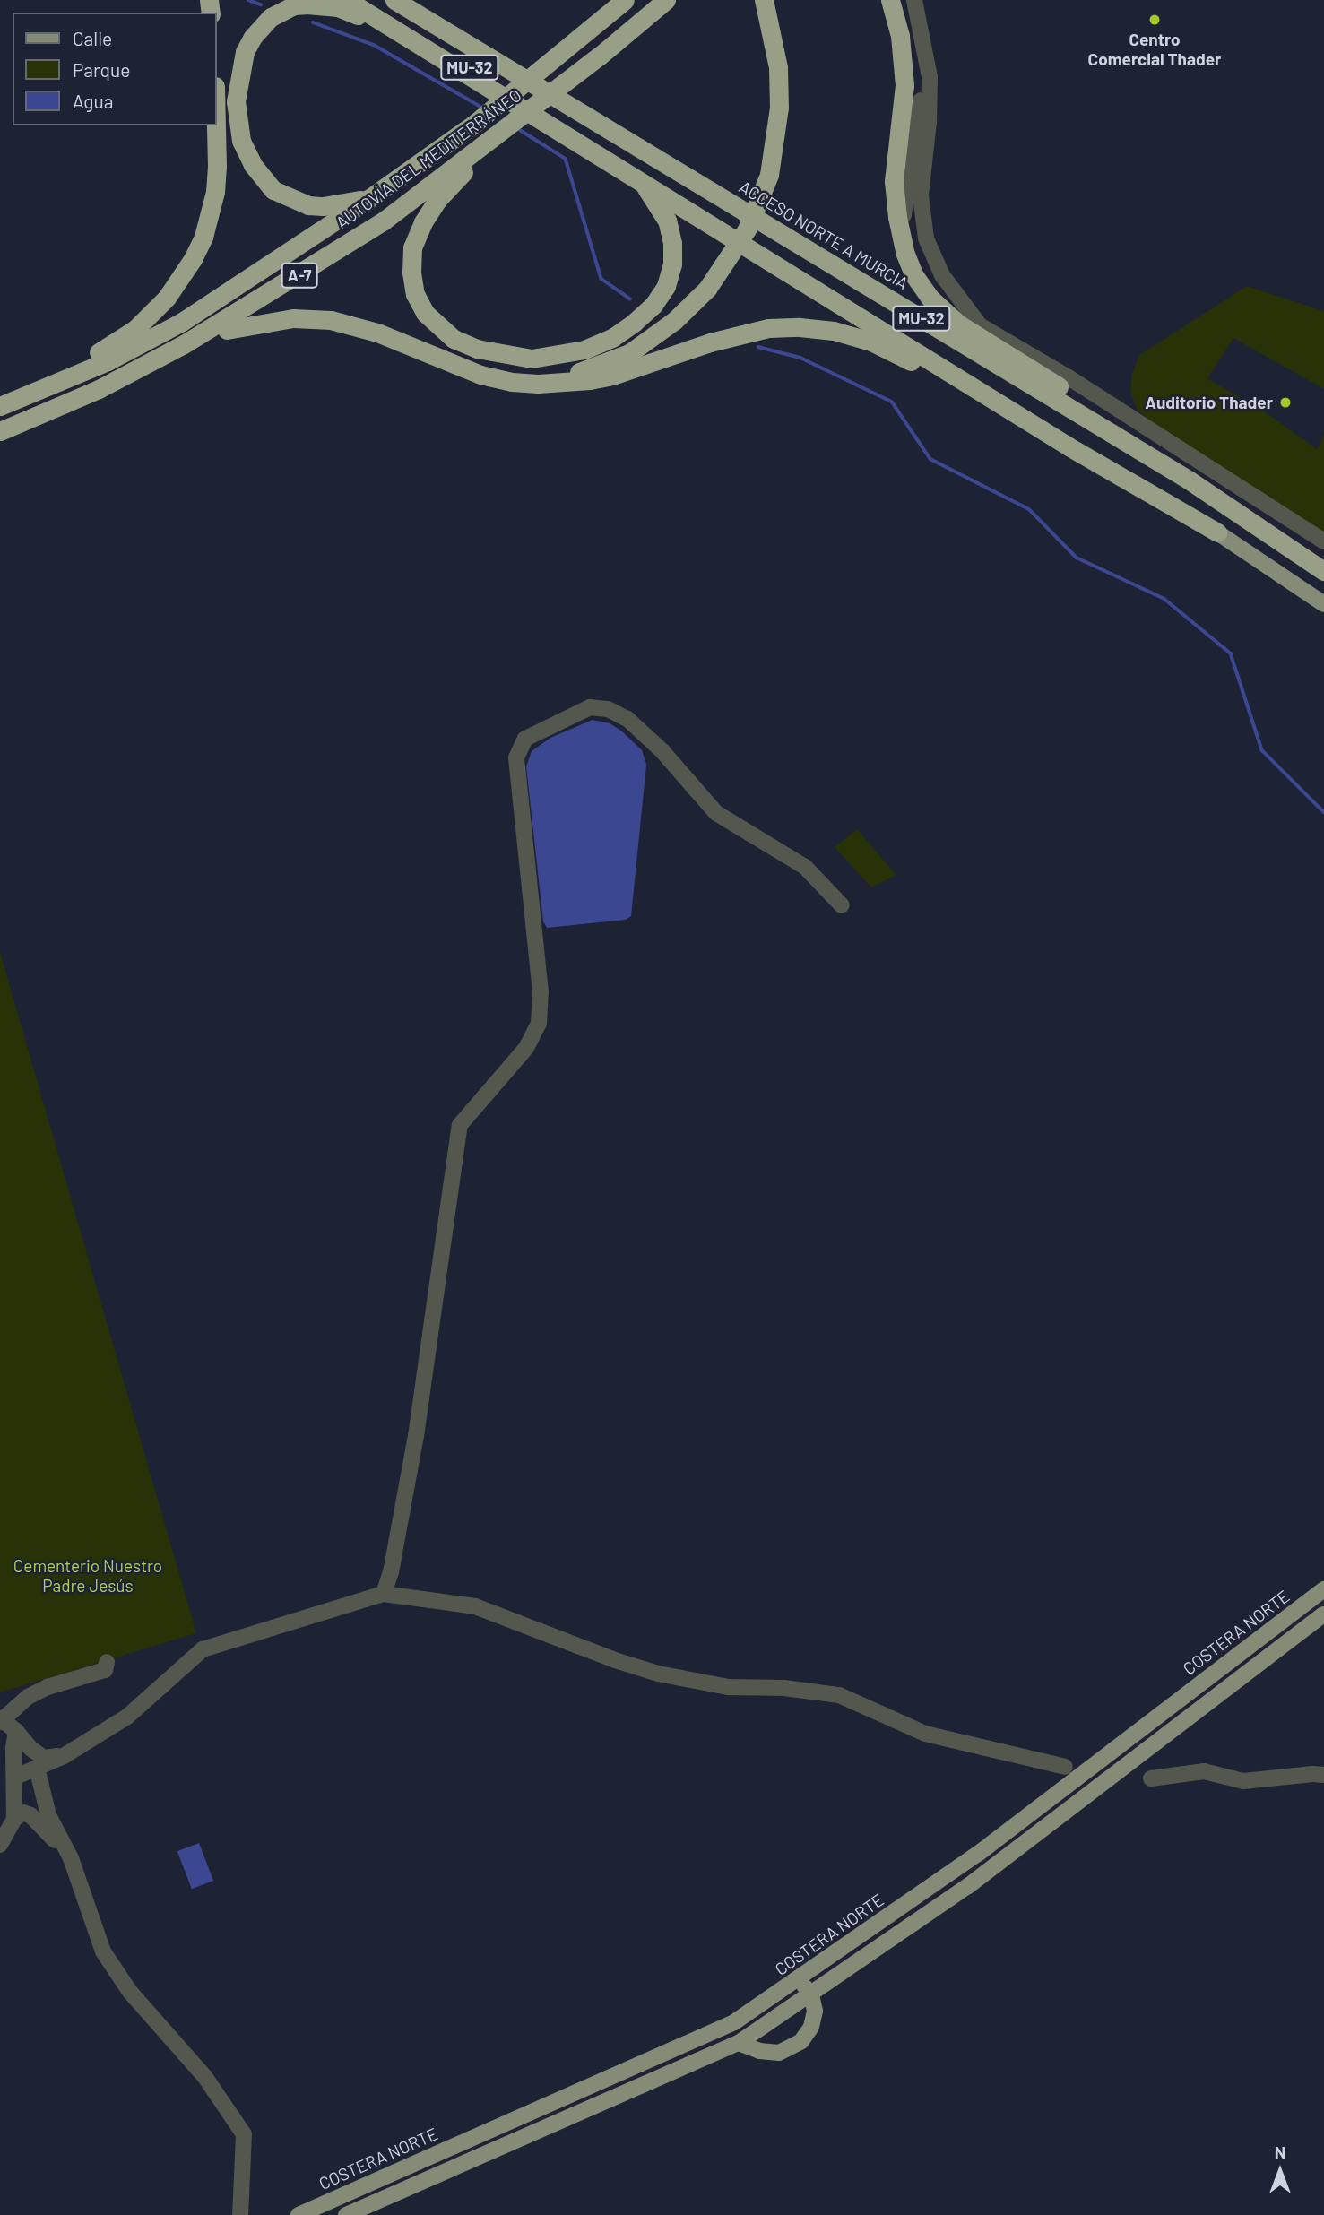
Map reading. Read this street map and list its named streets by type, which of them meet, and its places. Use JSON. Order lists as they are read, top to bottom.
{
  "streets": {
    "highway": [
      "MU-32",
      "AUTOVÍA DEL MEDITERRÁNEO",
      "ACCESO NORTE A MURCIA",
      "A-7"
    ],
    "main road": ["COSTERA NORTE"]
  },
  "parks": ["Cementerio Nuestro Padre Jesús"],
  "places": ["Centro Comercial Thader", "Auditorio Thader"],
  "legend": ["Calle", "Parque", "Agua"],
  "north": "top"
}
